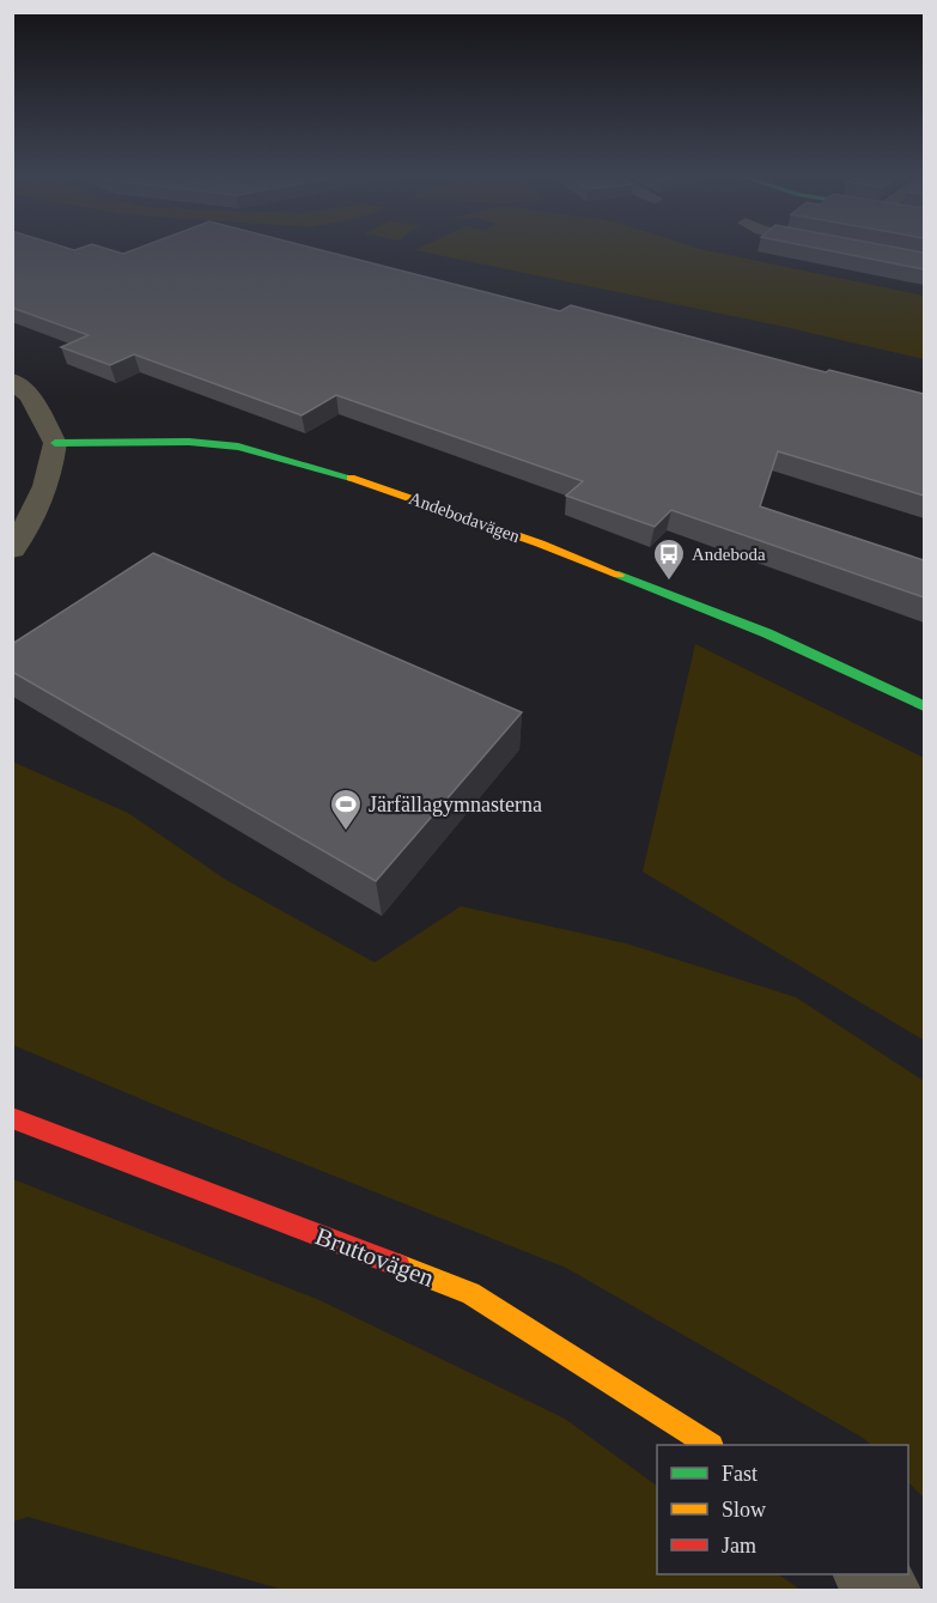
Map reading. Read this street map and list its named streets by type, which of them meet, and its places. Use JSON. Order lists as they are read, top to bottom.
{
  "streets": {
    "street": ["Andebodavägen", "Bruttovägen"]
  },
  "places": {
    "bus stop": ["Andeboda"],
    "sports": ["Järfällagymnasterna"]
  },
  "legend": ["Fast", "Slow", "Jam"]
}
